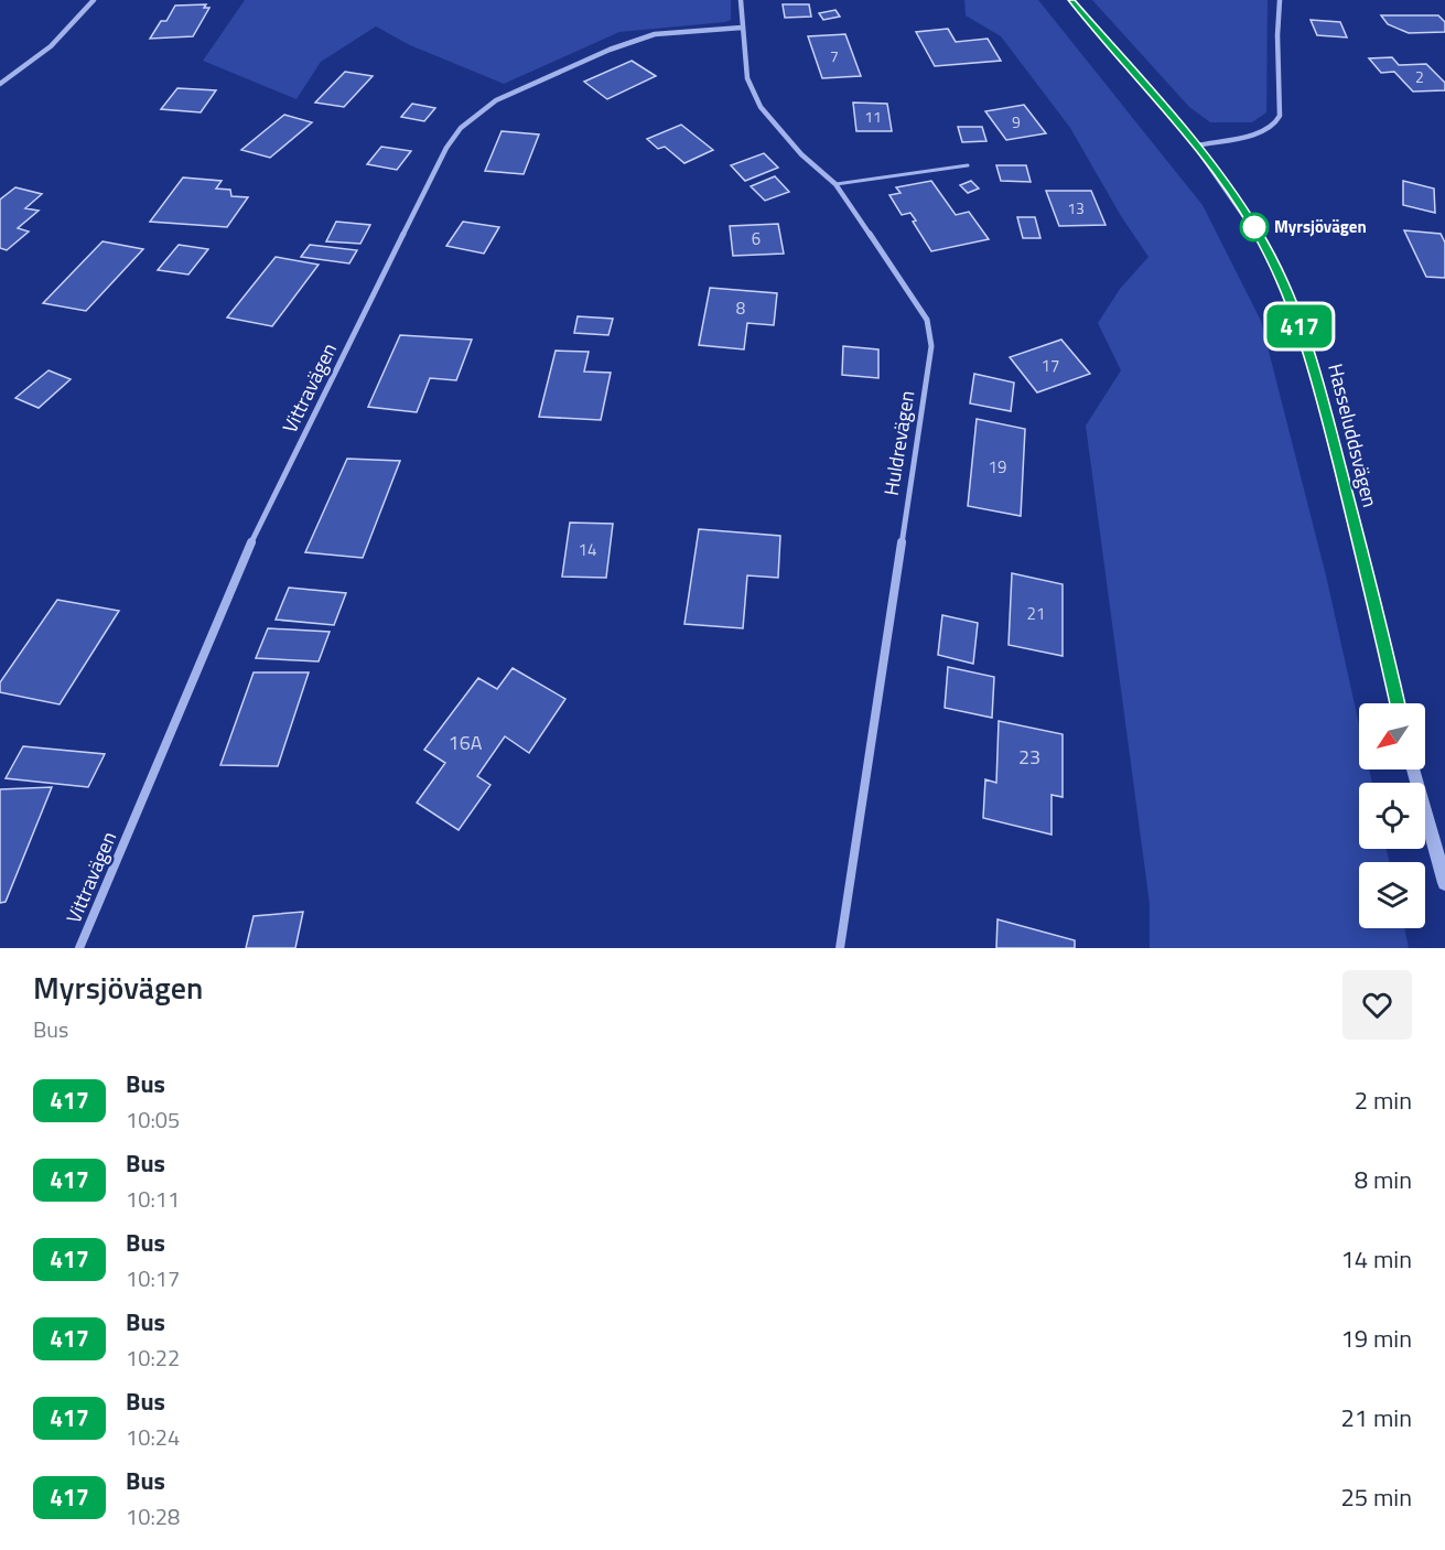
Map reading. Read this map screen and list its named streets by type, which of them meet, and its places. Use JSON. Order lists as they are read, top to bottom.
{
  "streets": {
    "street": ["Vittravägen", "Hasseluddsvägen", "Huldrevägen"]
  },
  "crossings": [
    ["Vittravägen", "Huldrevägen"]
  ],
  "places": ["Myrsjövägen"],
  "lines": ["bus line 417"],
  "house_numbers": [
    "7",
    "2",
    "11",
    "9",
    "13",
    "6",
    "8",
    "17",
    "19",
    "14",
    "21",
    "16A",
    "23"
  ],
  "north": "bottom left",
  "page": {
    "on_map": "417",
    "heading": ["Myrsjövägen", "Bus"],
    "list": [
      {
        "mark": "417",
        "name": "Bus",
        "note": "10:05",
        "value": "2 min"
      },
      {
        "mark": "417",
        "name": "Bus",
        "note": "10:11",
        "value": "8 min"
      },
      {
        "mark": "417",
        "name": "Bus",
        "note": "10:17",
        "value": "14 min"
      },
      {
        "mark": "417",
        "name": "Bus",
        "note": "10:22",
        "value": "19 min"
      },
      {
        "mark": "417",
        "name": "Bus",
        "note": "10:24",
        "value": "21 min"
      },
      {
        "mark": "417",
        "name": "Bus",
        "note": "10:28",
        "value": "25 min"
      }
    ]
  }
}
